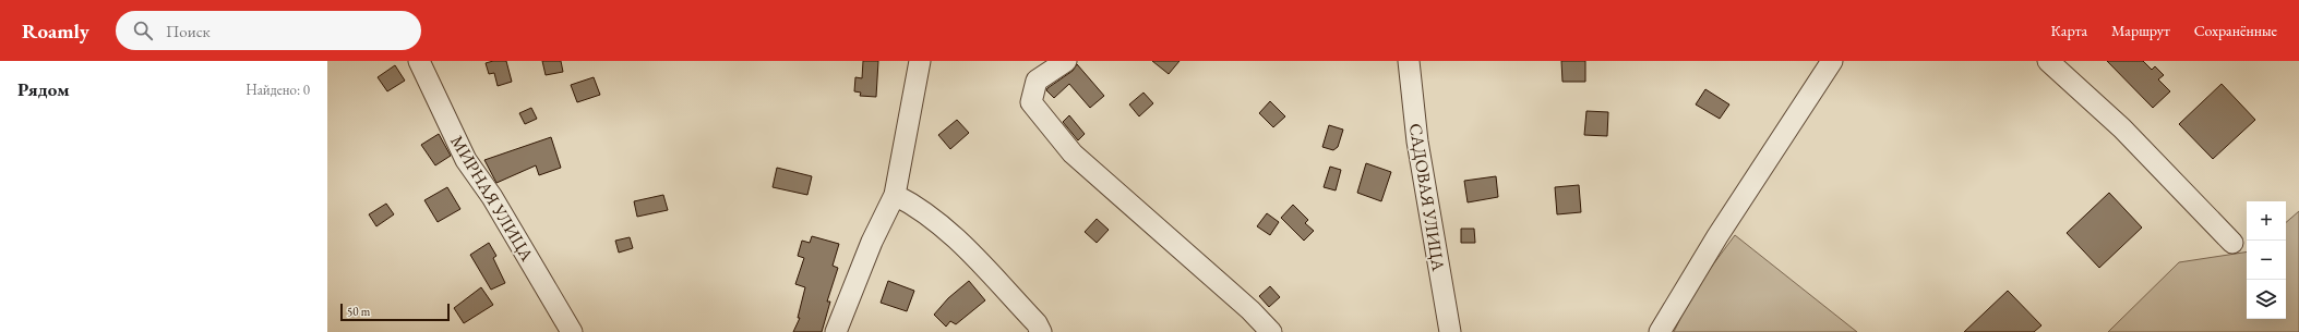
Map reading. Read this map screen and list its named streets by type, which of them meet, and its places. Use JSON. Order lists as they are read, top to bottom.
{
  "streets": {
    "street": ["САДОВАЯ УЛИЦА", "МИРНАЯ УЛИЦА"]
  },
  "scale_bar": "50 m",
  "page": {
    "header": "Roamly",
    "search": "Поиск",
    "nav": ["Карта", "Маршрут", "Сохранённые"],
    "heading": ["Рядом", "Найдено: 0"],
    "map_buttons": ["+", "−"],
    "scale": "50 m"
  }
}
